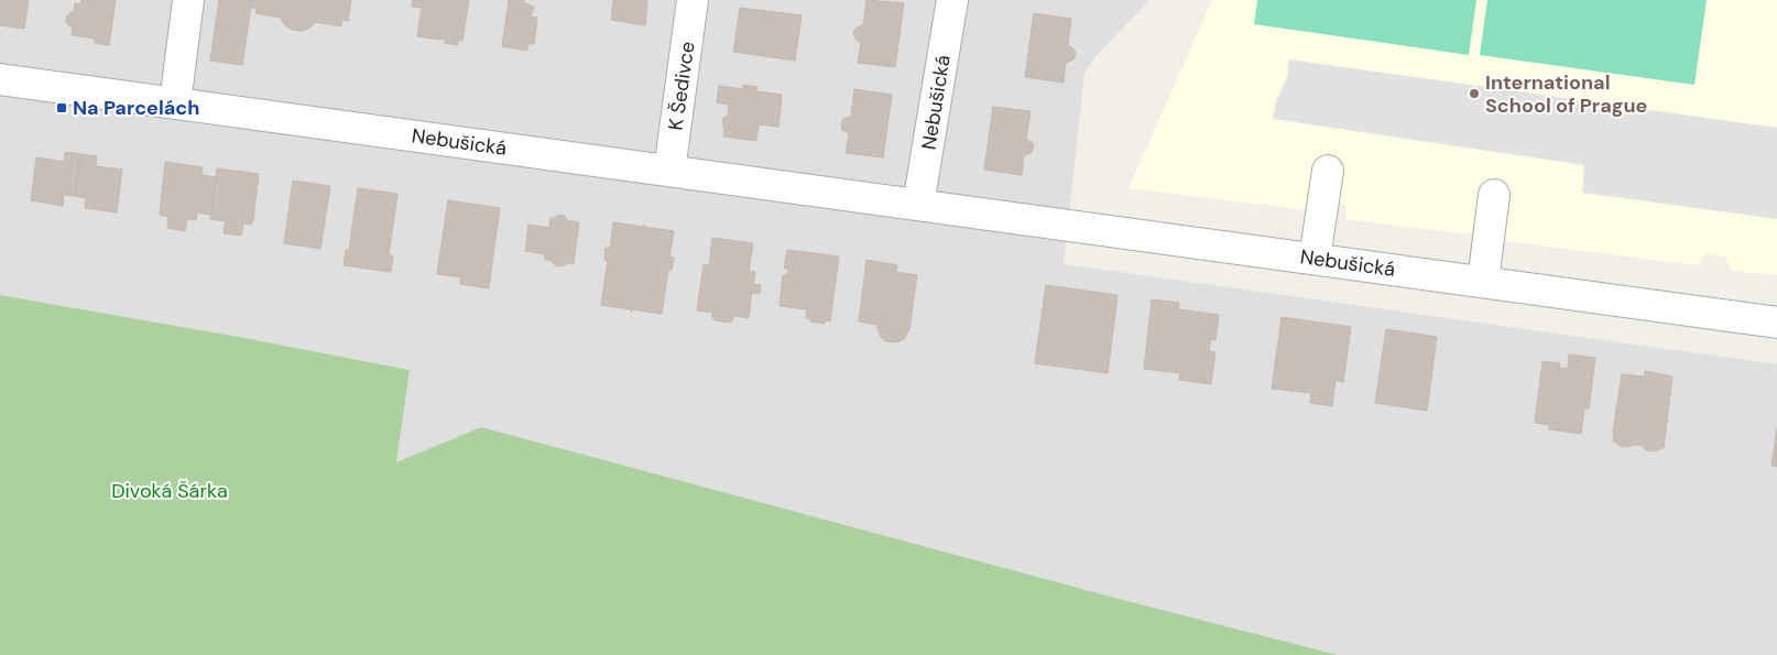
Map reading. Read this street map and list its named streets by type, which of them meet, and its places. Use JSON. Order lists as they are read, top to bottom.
{
  "streets": {
    "street": ["K Šedivce", "Nebušická"]
  },
  "crossings": [
    ["K Šedivce", "Nebušická"]
  ],
  "parks": ["Divoká Šárka"],
  "places": {
    "other": ["International School of Prague"],
    "transit": ["Na Parcelách"]
  }
}
